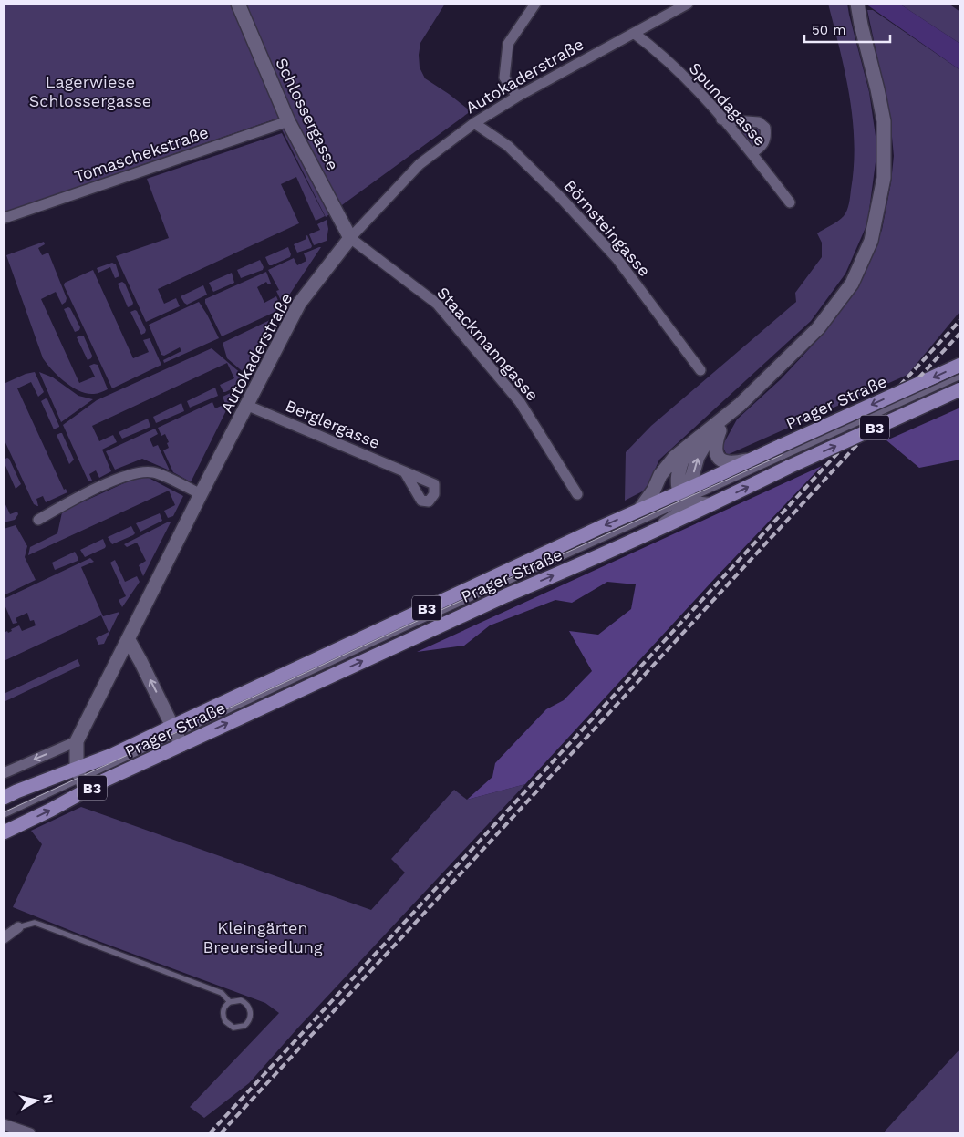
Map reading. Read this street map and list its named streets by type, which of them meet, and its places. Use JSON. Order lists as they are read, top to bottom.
{
  "streets": {
    "main road": ["Prager Straße", "B3"],
    "street": [
      "Autokaderstraße",
      "Spundagasse",
      "Schlossergasse",
      "Tomaschekstraße",
      "Börnsteingasse",
      "Staackmanngasse",
      "Berglergasse"
    ]
  },
  "crossings": [
    ["Autokaderstraße", "Spundagasse"],
    ["Autokaderstraße", "Schlossergasse"],
    ["Autokaderstraße", "Börnsteingasse"],
    ["Autokaderstraße", "Staackmanngasse"],
    ["Autokaderstraße", "Prager Straße"],
    ["Autokaderstraße", "Berglergasse"],
    ["Schlossergasse", "Tomaschekstraße"],
    ["Schlossergasse", "Staackmanngasse"]
  ],
  "parks": ["Lagerwiese Schlossergasse", "Kleingärten Breuersiedlung"],
  "scale_bar": "50 m",
  "north": "right"
}
